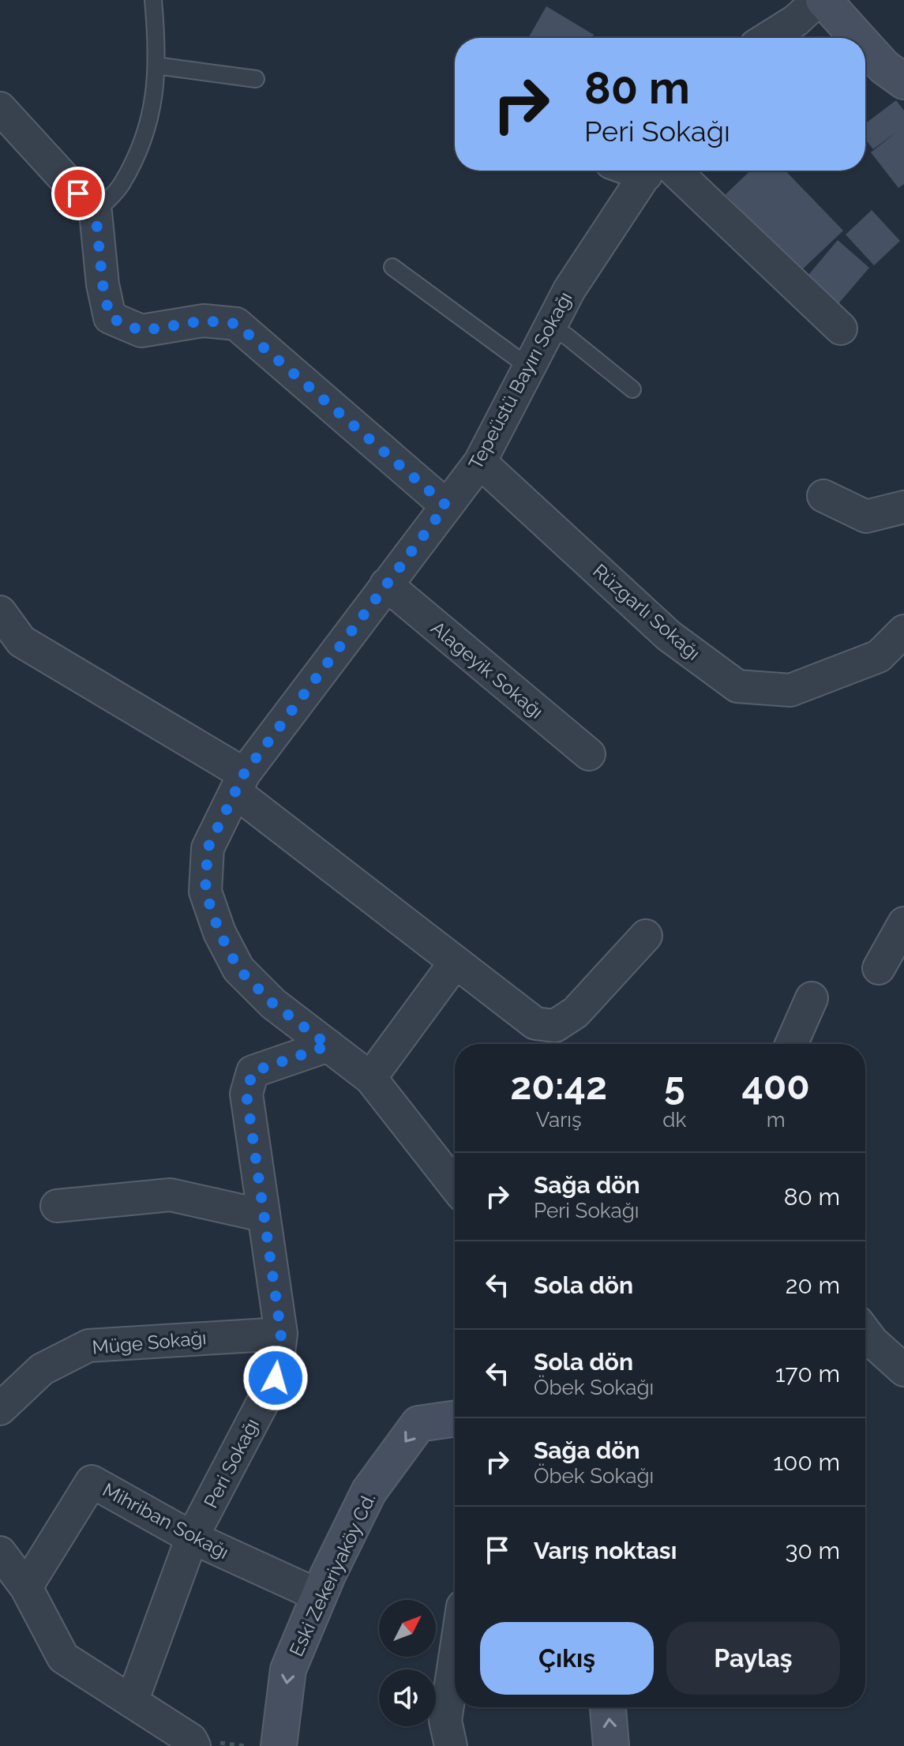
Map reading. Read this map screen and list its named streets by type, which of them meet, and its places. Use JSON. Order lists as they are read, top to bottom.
{
  "streets": {
    "street": [
      "Tepeüstü Bayırı Sokağı",
      "Rüzgarlı Sokağı",
      "Alageyik Sokağı",
      "Müge Sokağı",
      "Peri Sokağı",
      "Mihriban Sokağı",
      "Eski Zekeriyaköy Cd."
    ]
  },
  "crossings": [
    ["Tepeüstü Bayırı Sokağı", "Rüzgarlı Sokağı"],
    ["Tepeüstü Bayırı Sokağı", "Alageyik Sokağı"],
    ["Tepeüstü Bayırı Sokağı", "Peri Sokağı"],
    ["Müge Sokağı", "Peri Sokağı"],
    ["Peri Sokağı", "Mihriban Sokağı"],
    ["Mihriban Sokağı", "Eski Zekeriyaköy Cd."]
  ],
  "one_way": ["Eski Zekeriyaköy Cd."],
  "north": "top right",
  "page": {
    "turn": ["80 m", "Peri Sokağı"],
    "eta": [
      "20:42",
      "Varış",
      "5",
      "dk",
      "400",
      "m"
    ],
    "list": [
      {
        "name": "Sağa dön",
        "note": "Peri Sokağı",
        "value": "80 m"
      },
      {
        "name": "Sola dön",
        "value": "20 m"
      },
      {
        "name": "Sola dön",
        "note": "Öbek Sokağı",
        "value": "170 m"
      },
      {
        "name": "Sağa dön",
        "note": "Öbek Sokağı",
        "value": "100 m"
      },
      {
        "name": "Varış noktası",
        "value": "30 m"
      }
    ],
    "buttons": ["Çıkış", "Paylaş"]
  }
}
